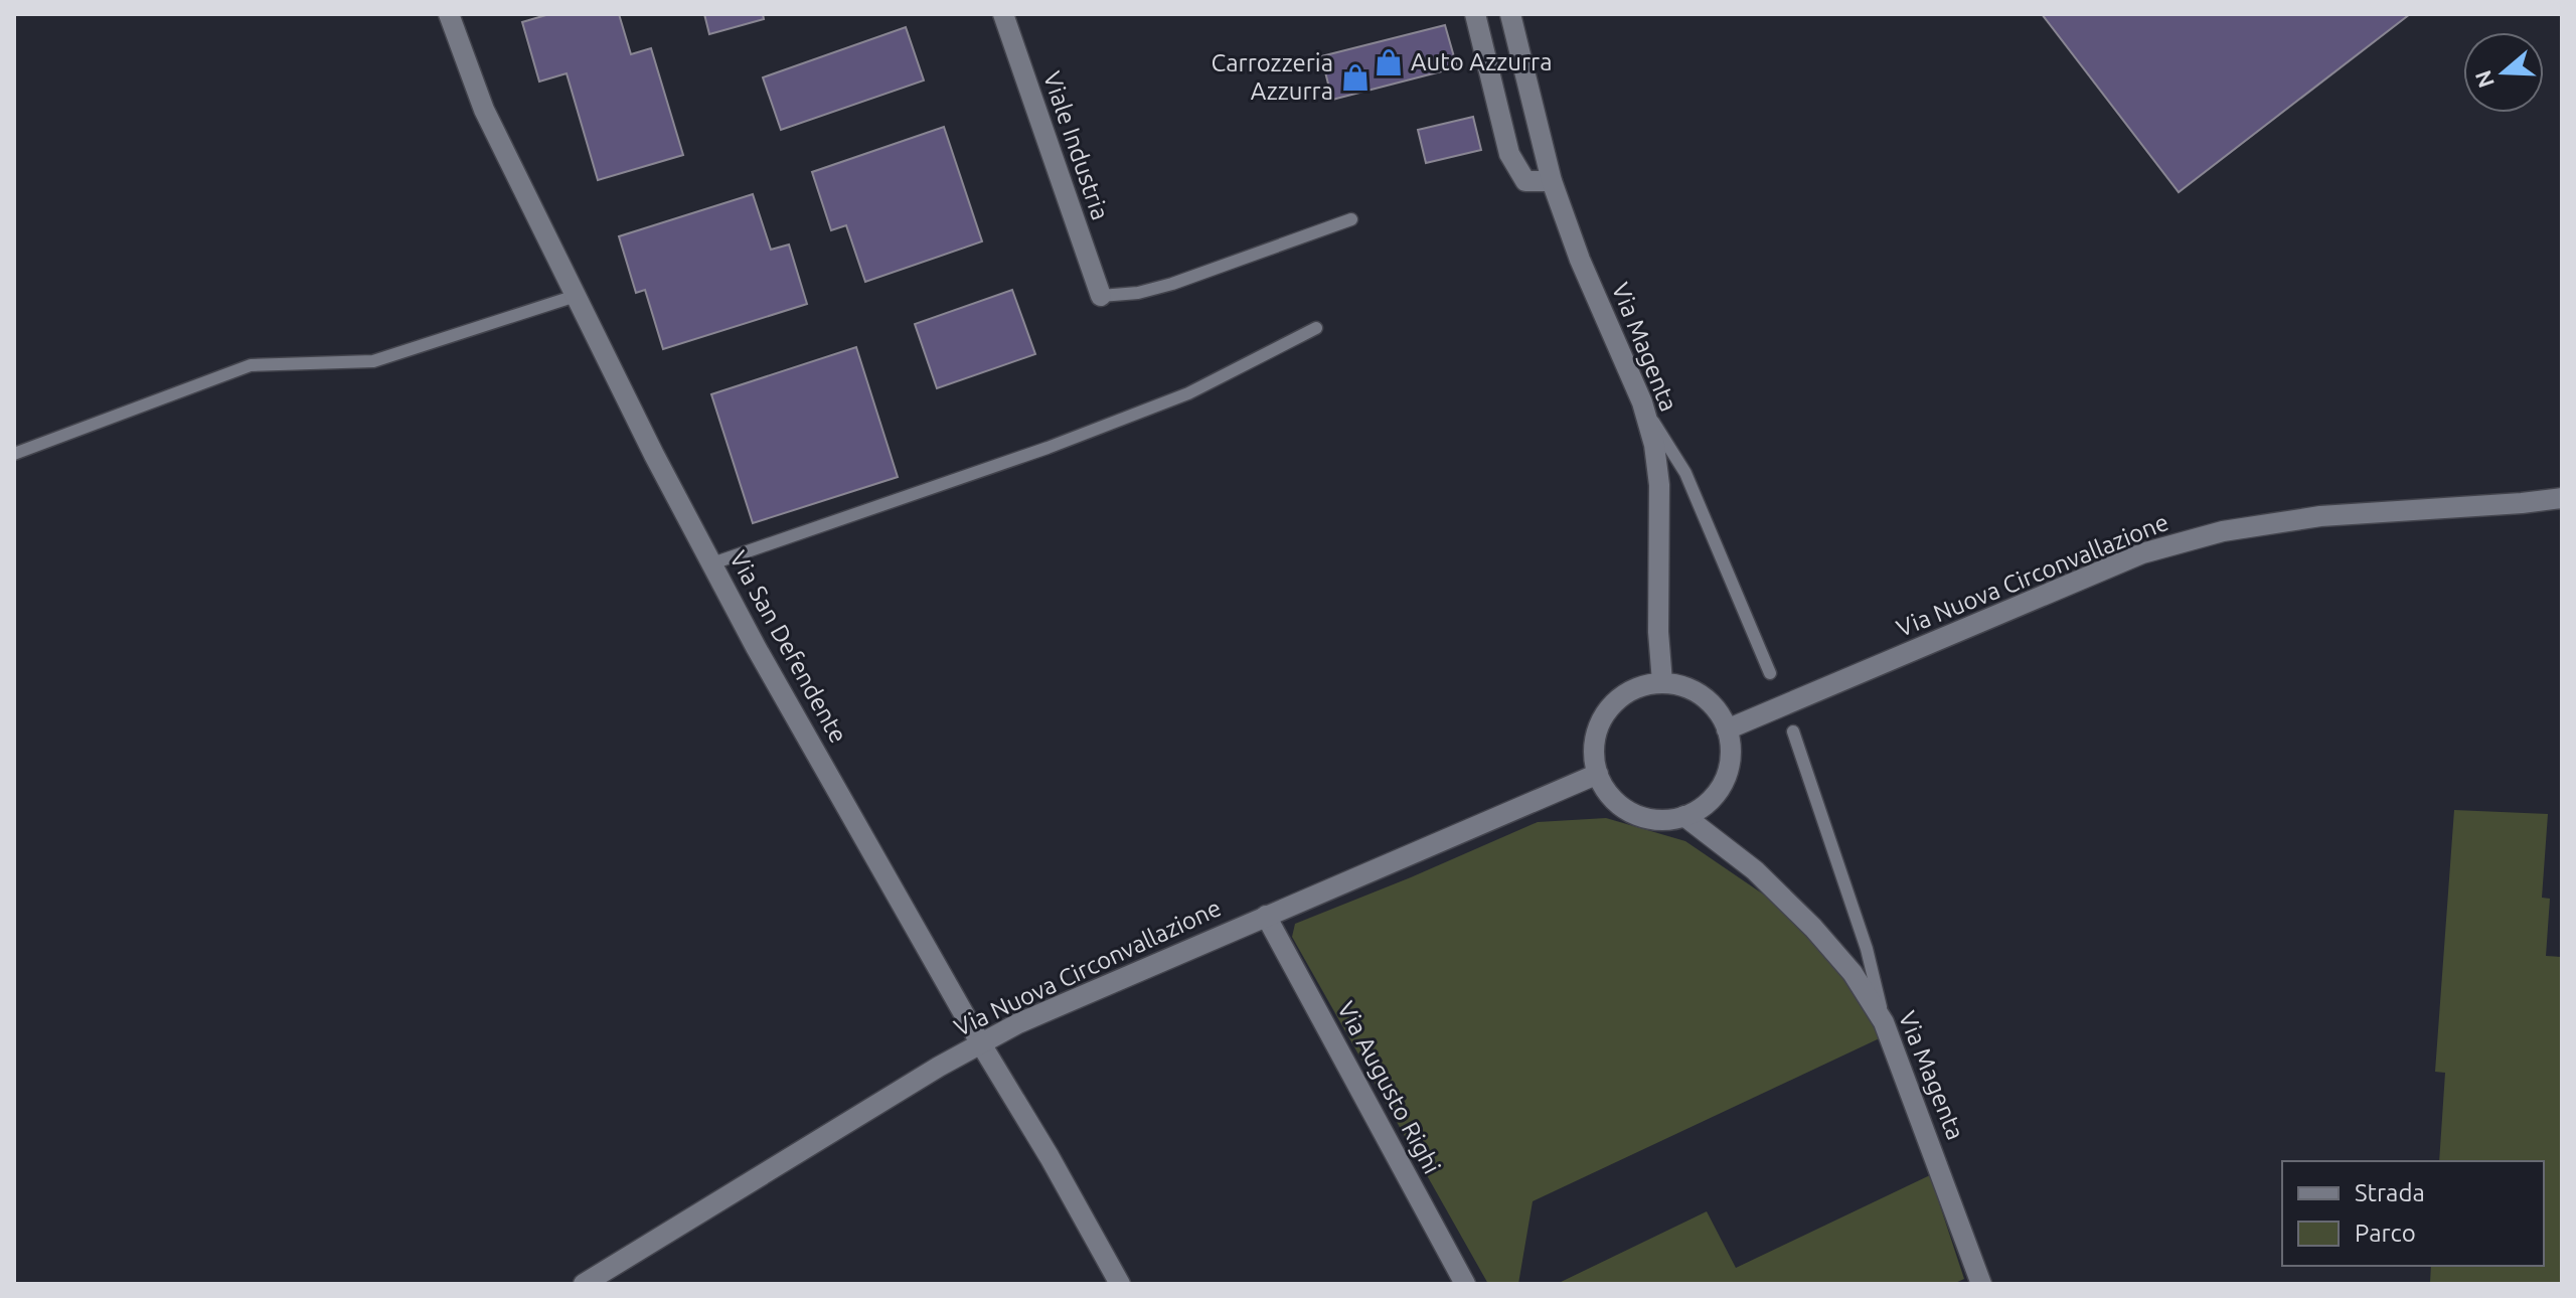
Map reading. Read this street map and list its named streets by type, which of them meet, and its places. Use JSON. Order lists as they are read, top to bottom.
{
  "streets": {
    "street": [
      "Viale Industria",
      "Via Magenta",
      "Via Nuova Circonvallazione",
      "Via San Defendente",
      "Via Augusto Righi"
    ]
  },
  "crossings": [
    ["Via Magenta", "Via Nuova Circonvallazione"],
    ["Via Nuova Circonvallazione", "Via San Defendente"],
    ["Via Nuova Circonvallazione", "Via Augusto Righi"]
  ],
  "places": {
    "shop": ["Auto Azzurra", "Carrozzeria Azzurra"]
  },
  "legend": ["Strada", "Parco"],
  "north": "left"
}
